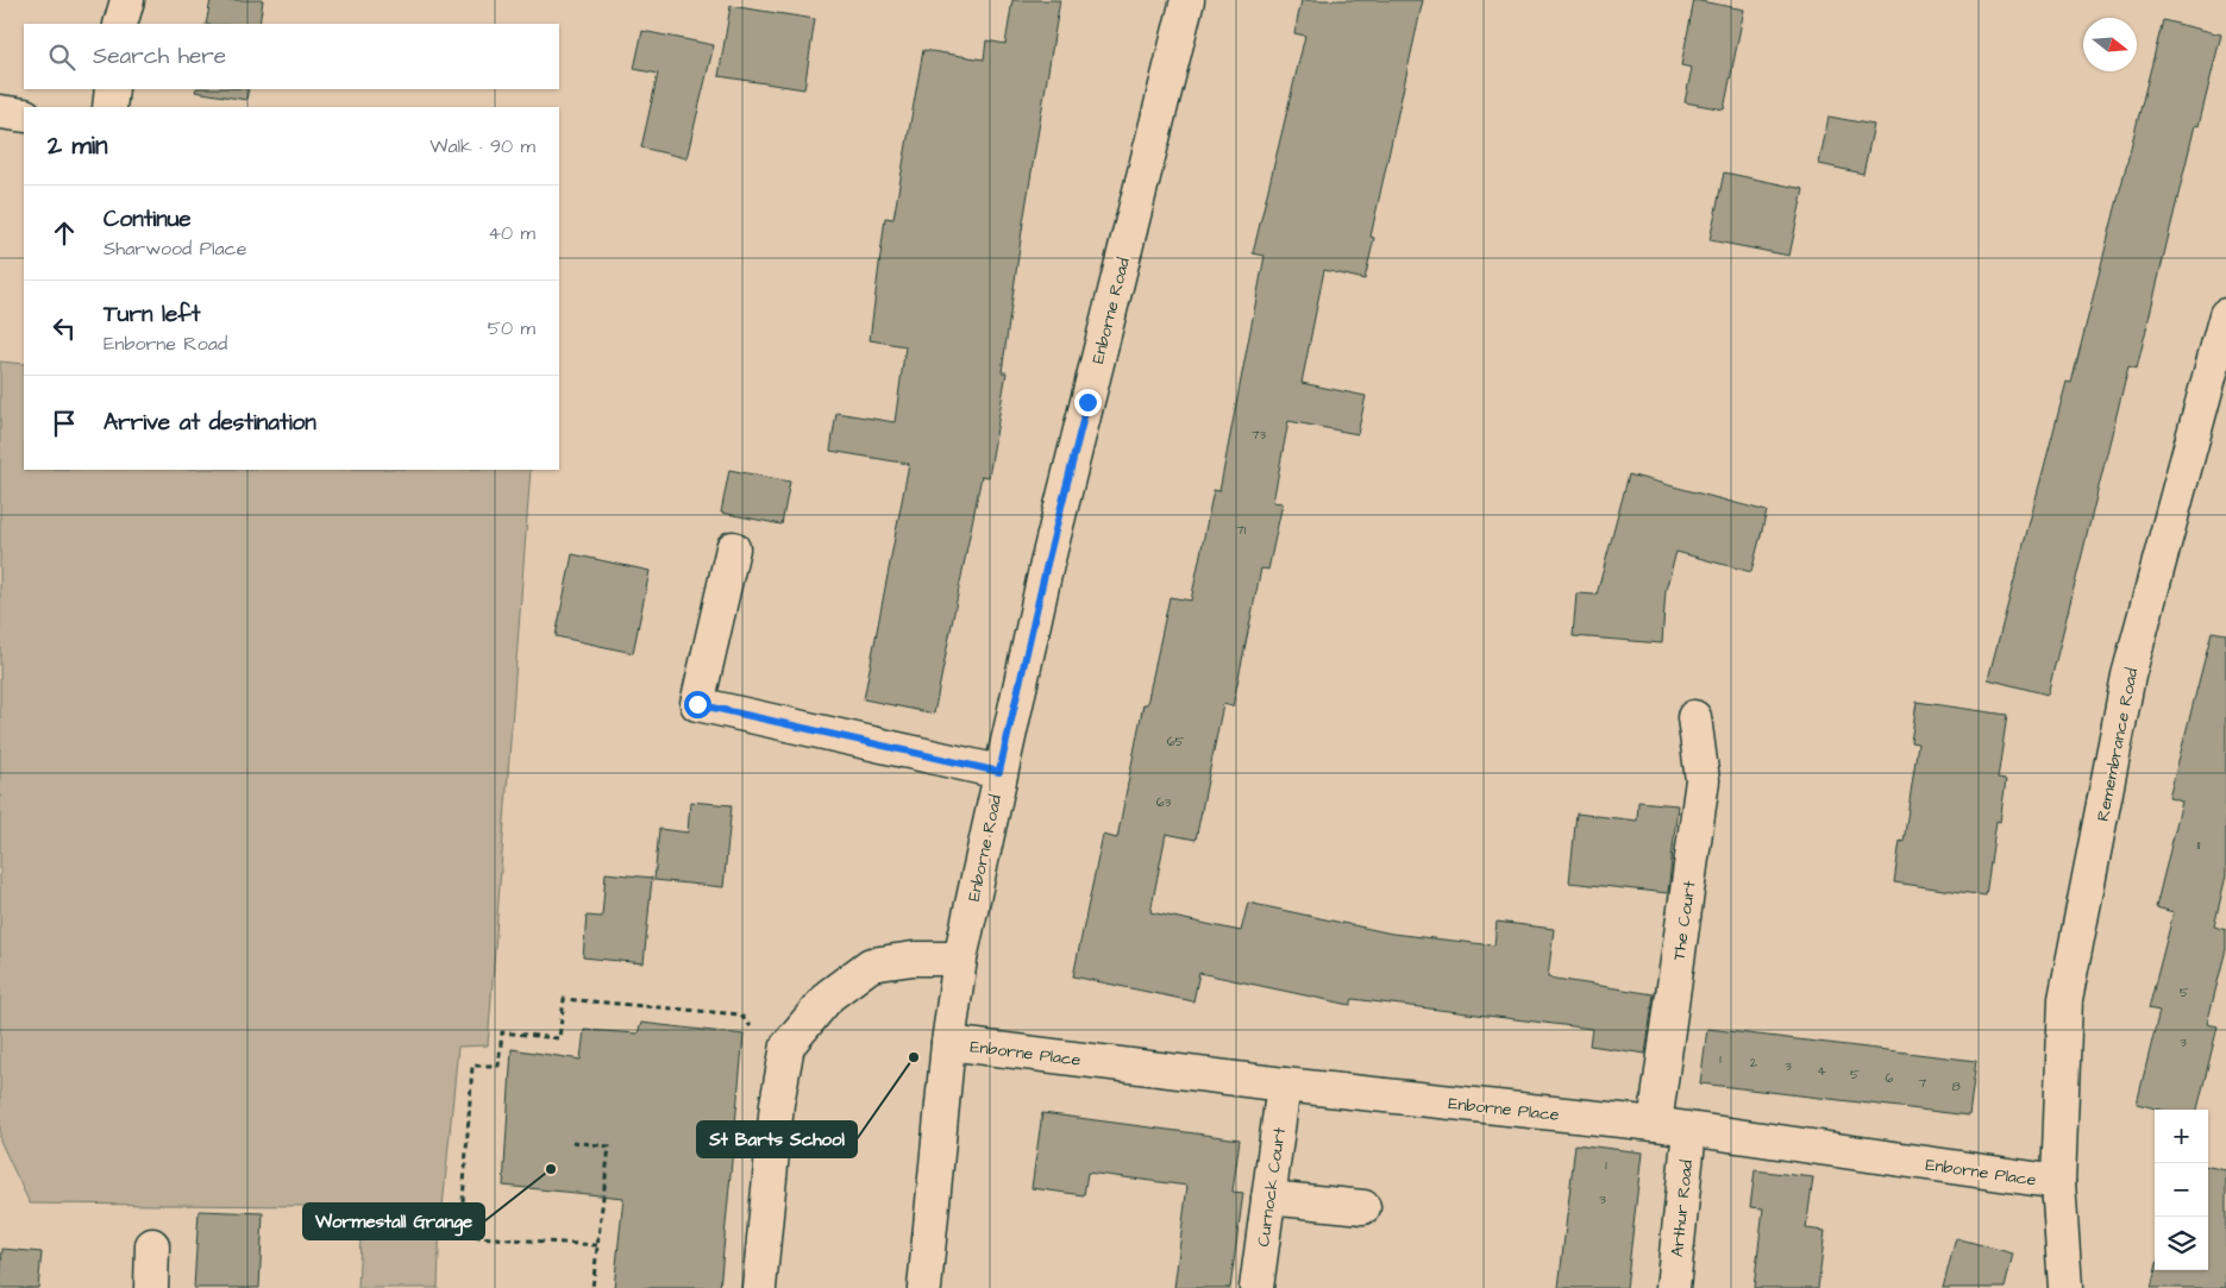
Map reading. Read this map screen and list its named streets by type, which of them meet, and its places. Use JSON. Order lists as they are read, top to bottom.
{
  "streets": {
    "street": [
      "Enborne Road",
      "Remembrance Road",
      "The Court",
      "Enborne Place",
      "Curnock Court",
      "Arthur Road"
    ]
  },
  "crossings": [
    ["Enborne Road", "Enborne Place"],
    ["Remembrance Road", "Enborne Place"],
    ["The Court", "Enborne Place"],
    ["Enborne Place", "Curnock Court"],
    ["Enborne Place", "Arthur Road"]
  ],
  "places": ["St Barts School", "Wormestall Grange"],
  "house_numbers": [
    "73",
    "71",
    "65",
    "63",
    "11",
    "5",
    "3",
    "1",
    "2",
    "3",
    "4",
    "5",
    "6",
    "7",
    "8",
    "1",
    "3"
  ],
  "north": "right",
  "page": {
    "search": "Search here",
    "heading": ["2 min", "Walk · 90 m"],
    "list": [
      ["Continue", "Sharwood Place", "40 m"],
      ["Turn left", "Enborne Road", "50 m"],
      "Arrive at destination"
    ],
    "map_buttons": ["+", "−"]
  }
}
